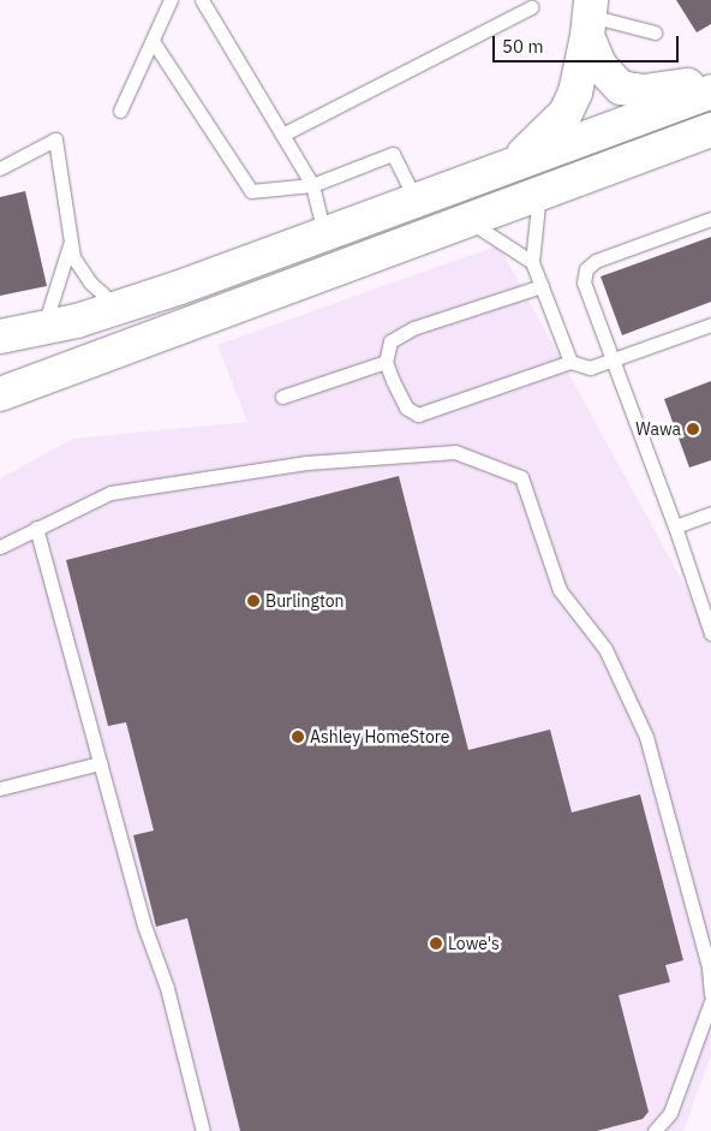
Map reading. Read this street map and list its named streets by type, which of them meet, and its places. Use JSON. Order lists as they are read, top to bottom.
{
  "places": [
    "Wawa",
    "Burlington",
    "Ashley HomeStore",
    "Lowe's"
  ],
  "scale_bar": "50 m"
}
